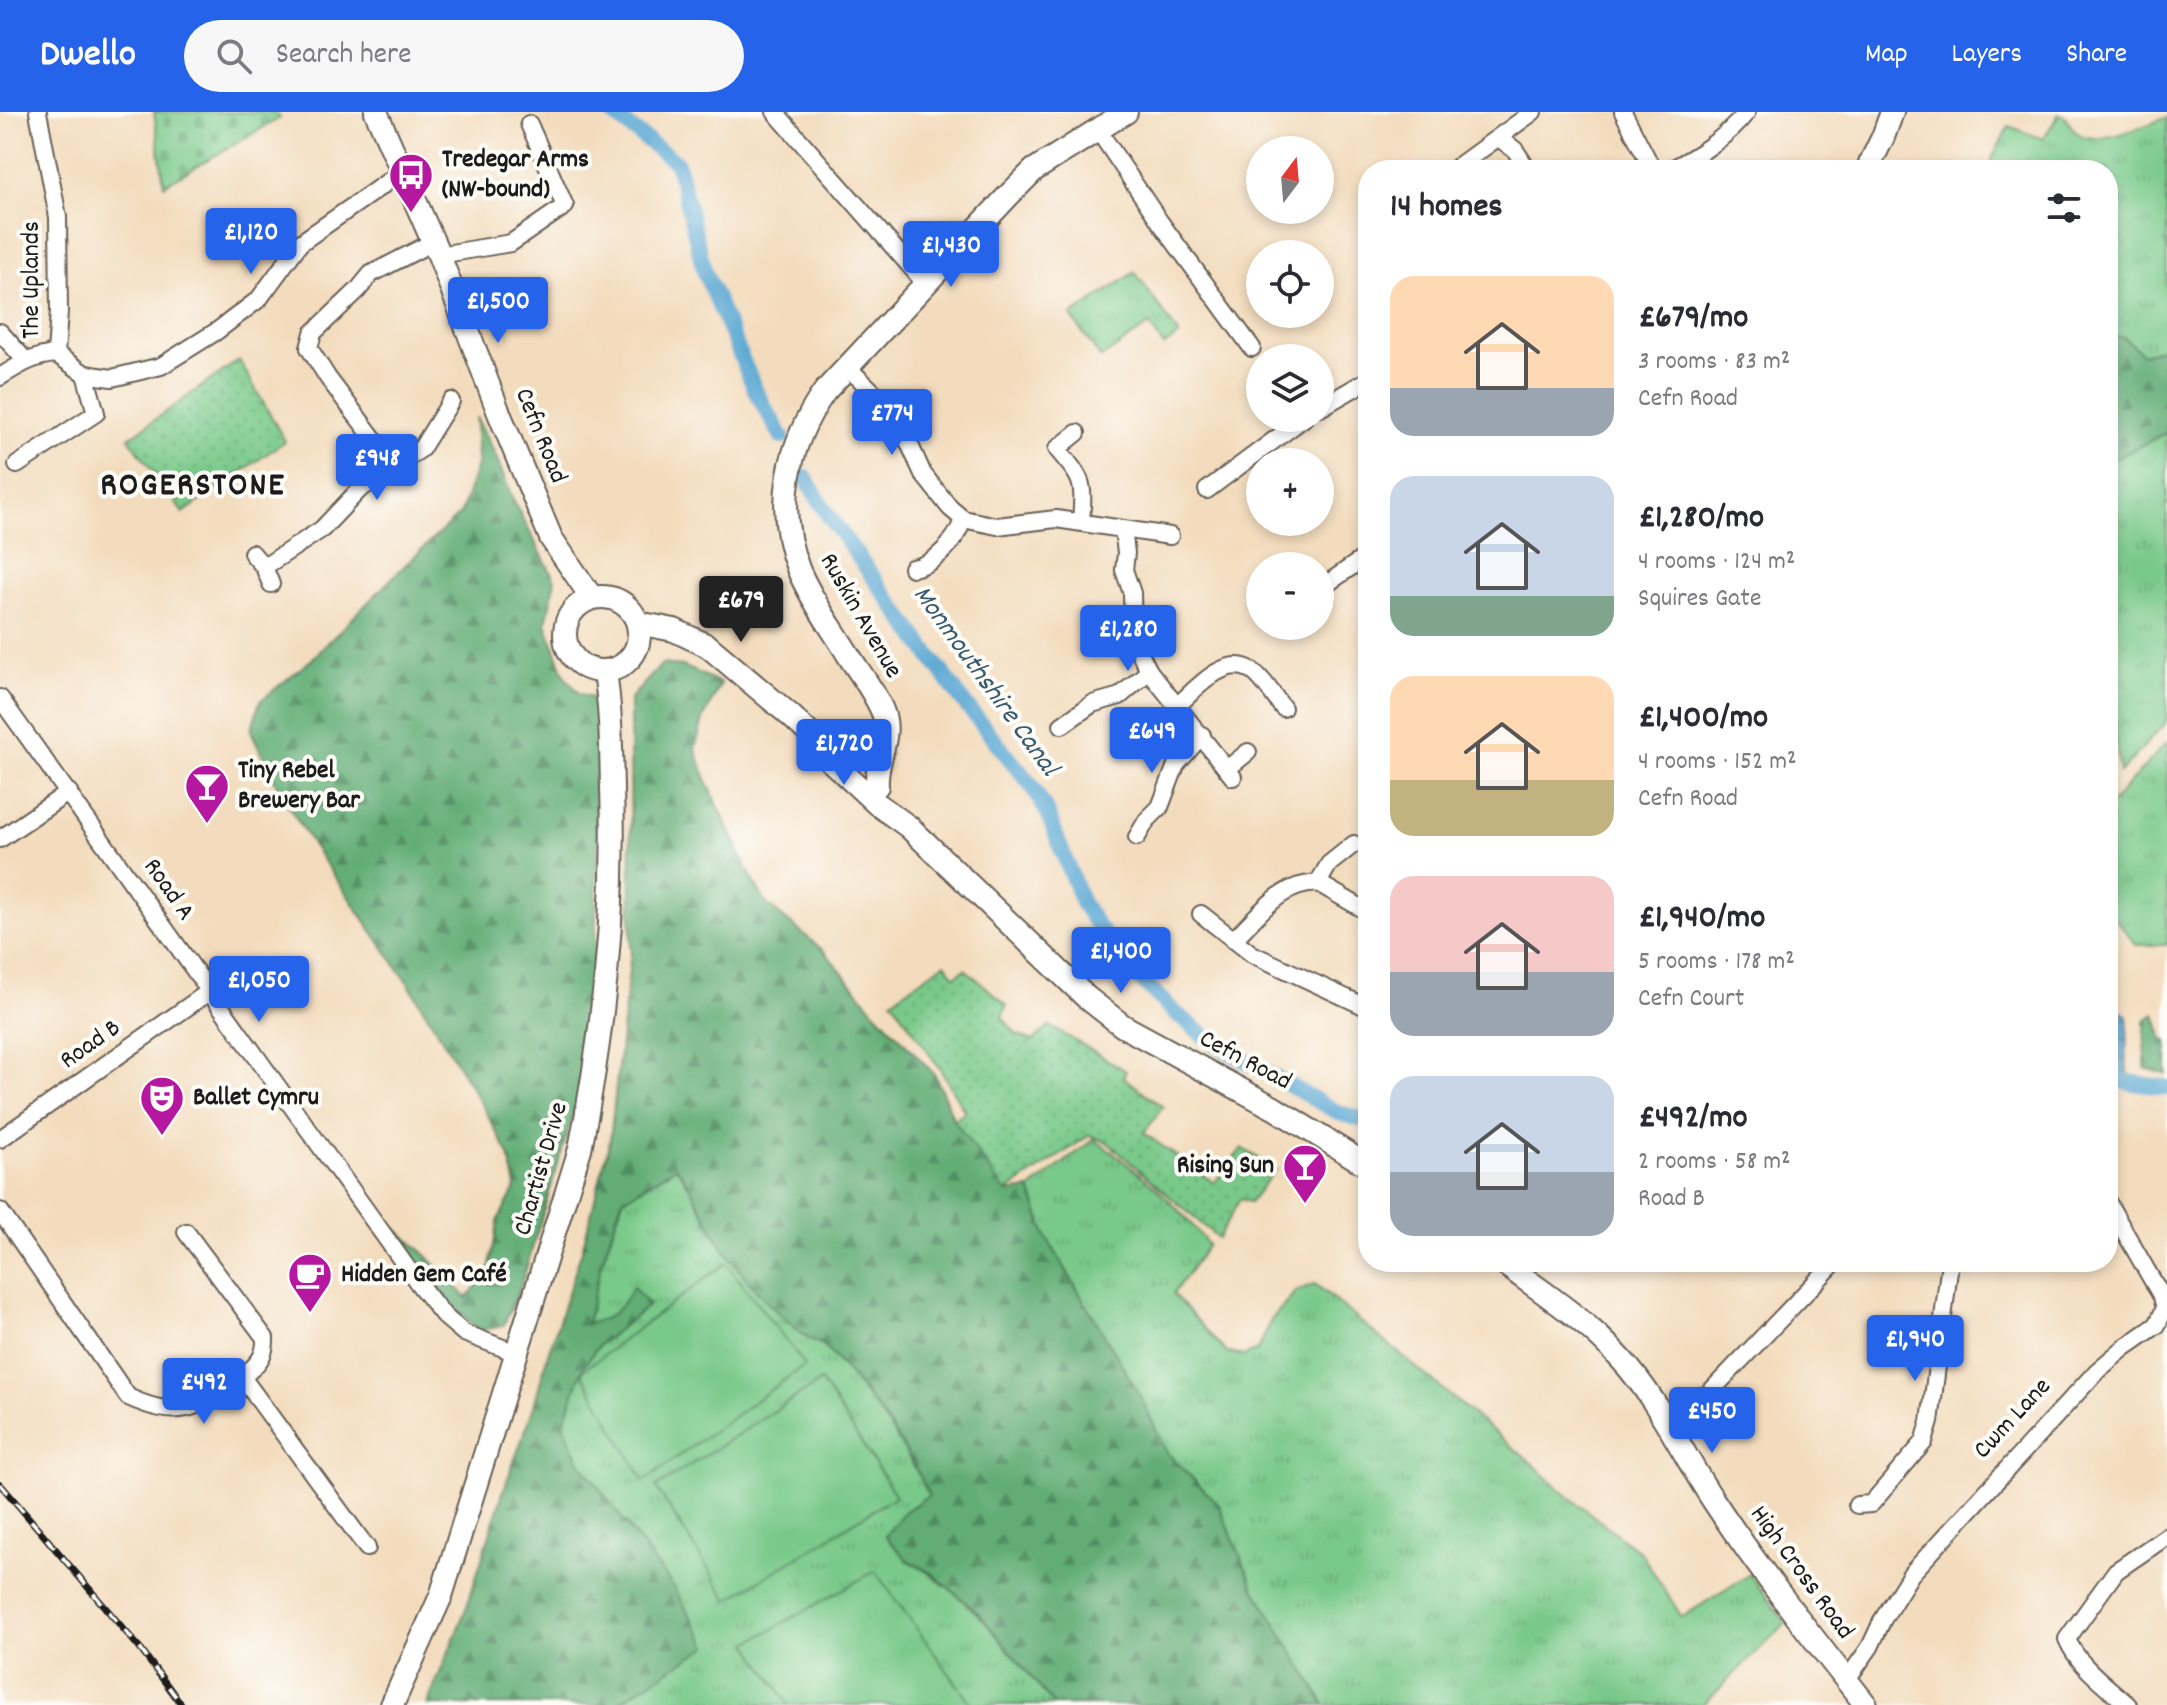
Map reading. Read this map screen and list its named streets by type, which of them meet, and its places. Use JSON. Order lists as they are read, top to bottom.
{
  "streets": {
    "main road": [
      "Cefn Road",
      "Ruskin Avenue",
      "Chartist Drive",
      "High Cross Road"
    ],
    "street": [
      "The Uplands",
      "Road A",
      "Road B",
      "Cwm Lane"
    ]
  },
  "crossings": [
    ["Cefn Road", "Ruskin Avenue"],
    ["Cefn Road", "Chartist Drive"],
    ["Road A", "Road B"],
    ["Road A", "Chartist Drive"],
    ["Cwm Lane", "High Cross Road"]
  ],
  "districts": ["ROGERSTONE"],
  "water": ["Monmouthshire Canal"],
  "places": {
    "bus stop": ["Tredegar Arms (NW-bound)"],
    "bar": ["Tiny Rebel Brewery Bar", "Rising Sun"],
    "theatre": ["Ballet Cymru"],
    "cafe": ["Hidden Gem Café"]
  },
  "north": "top",
  "page": {
    "header": "Dwello",
    "search": "Search here",
    "nav": ["Map", "Layers", "Share"],
    "map_buttons": ["+", "−"],
    "heading": "14 homes",
    "price": [
      "£1,120",
      "£1,430",
      "£1,500",
      "£774",
      "£948",
      "£679",
      "£1,280",
      "£649",
      "£1,720",
      "£1,400",
      "£1,050",
      "£1,940",
      "£492",
      "£450"
    ],
    "list": [
      {
        "name": "£679/mo",
        "note": "3 rooms · 83 m² · Cefn Road"
      },
      {
        "name": "£1,280/mo",
        "note": "4 rooms · 124 m² · Squires Gate"
      },
      {
        "name": "£1,400/mo",
        "note": "4 rooms · 152 m² · Cefn Road"
      },
      {
        "name": "£1,940/mo",
        "note": "5 rooms · 178 m² · Cefn Court"
      },
      {
        "name": "£492/mo",
        "note": "2 rooms · 58 m² · Road B"
      }
    ]
  }
}
